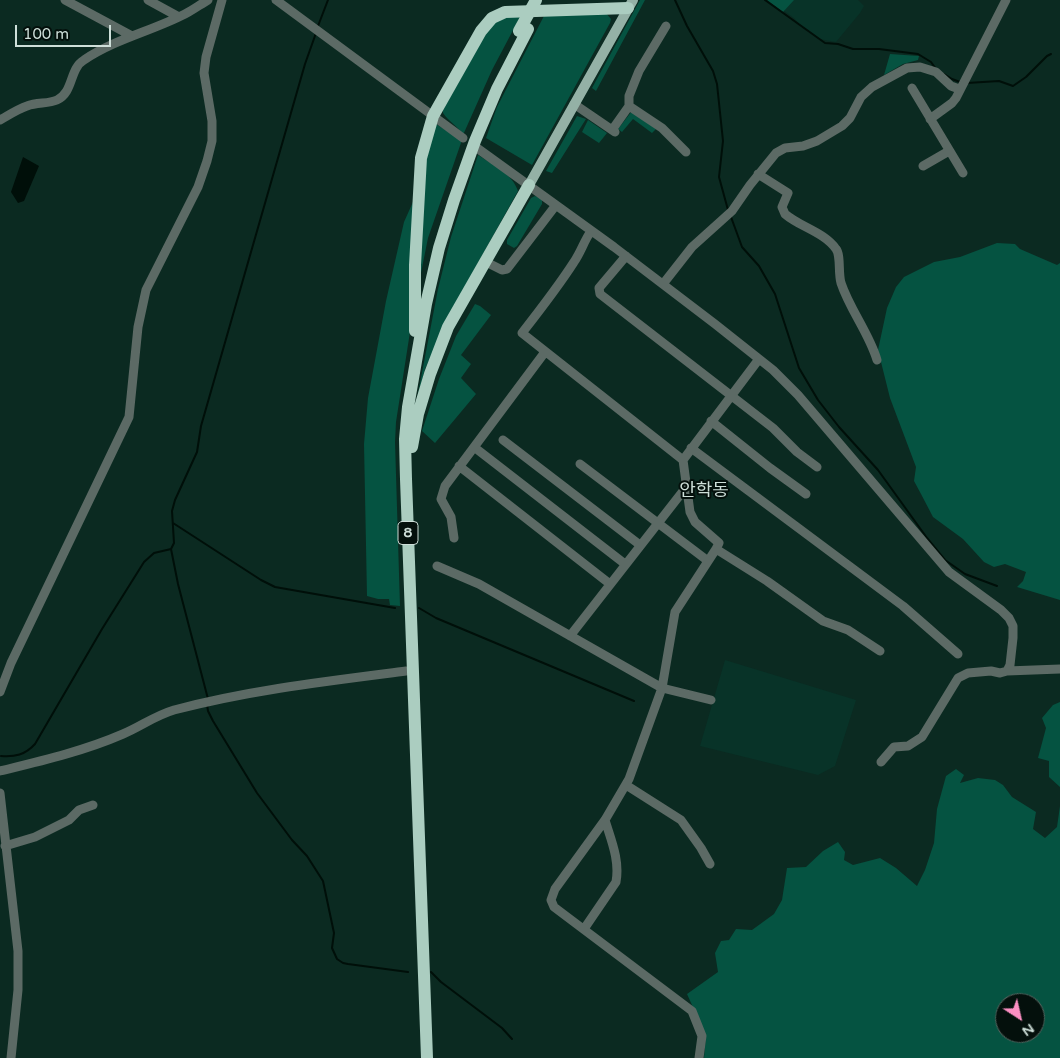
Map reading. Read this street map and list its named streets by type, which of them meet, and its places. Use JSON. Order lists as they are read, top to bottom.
{
  "streets": {
    "highway": ["8"]
  },
  "districts": ["안학동"],
  "scale_bar": "100 m",
  "north": "bottom right"
}
